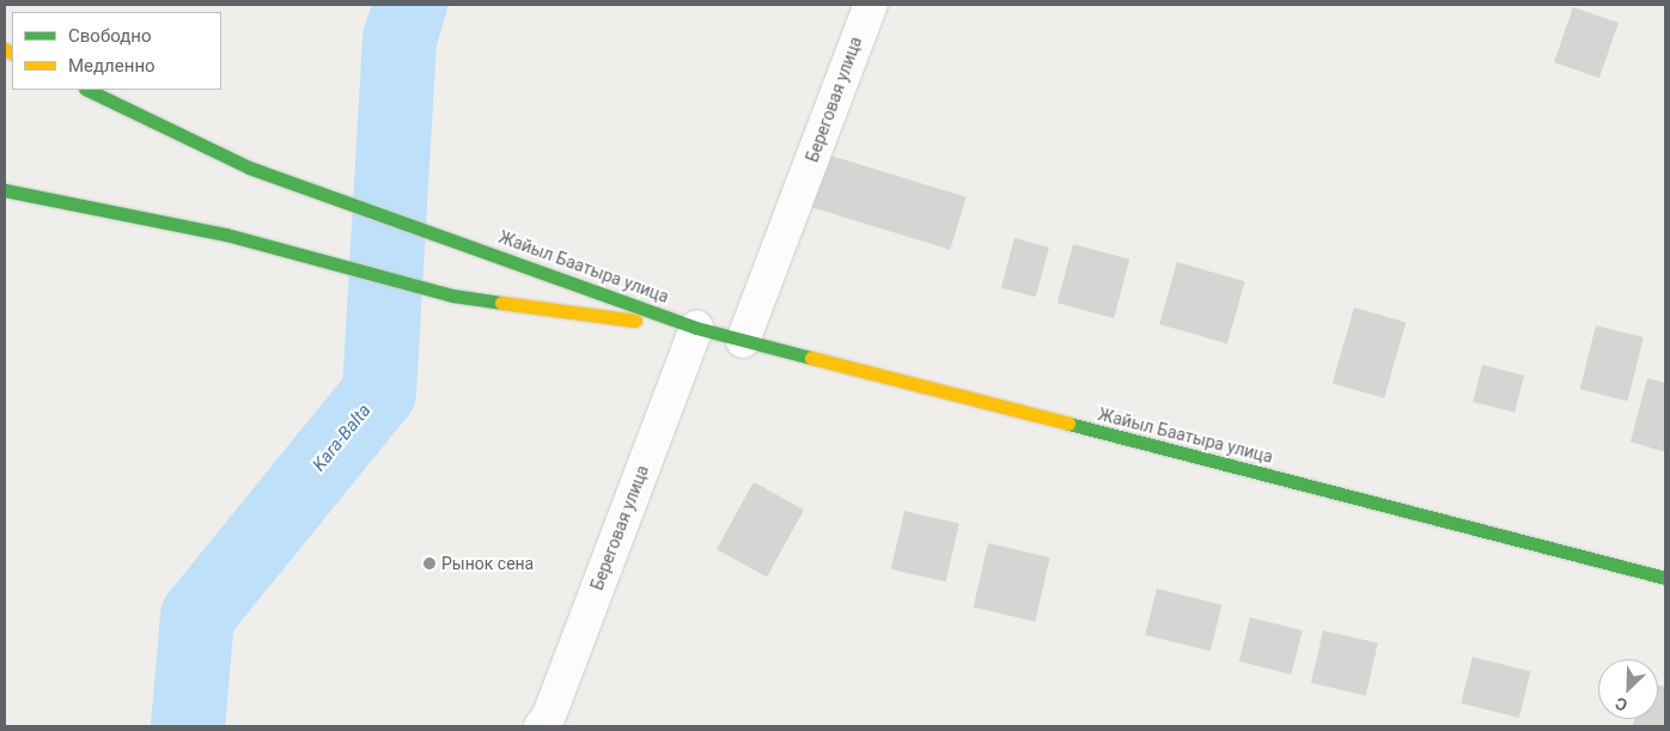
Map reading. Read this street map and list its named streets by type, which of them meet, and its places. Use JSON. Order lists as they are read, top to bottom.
{
  "streets": {
    "highway": ["Жайыл Баатыра улица"],
    "street": ["Береговая улица"]
  },
  "crossings": [
    ["Береговая улица", "Жайыл Баатыра улица"]
  ],
  "water": ["Kara-Balta"],
  "places": ["Рынок сена"],
  "legend": ["Свободно", "Медленно"],
  "north": "bottom left"
}
